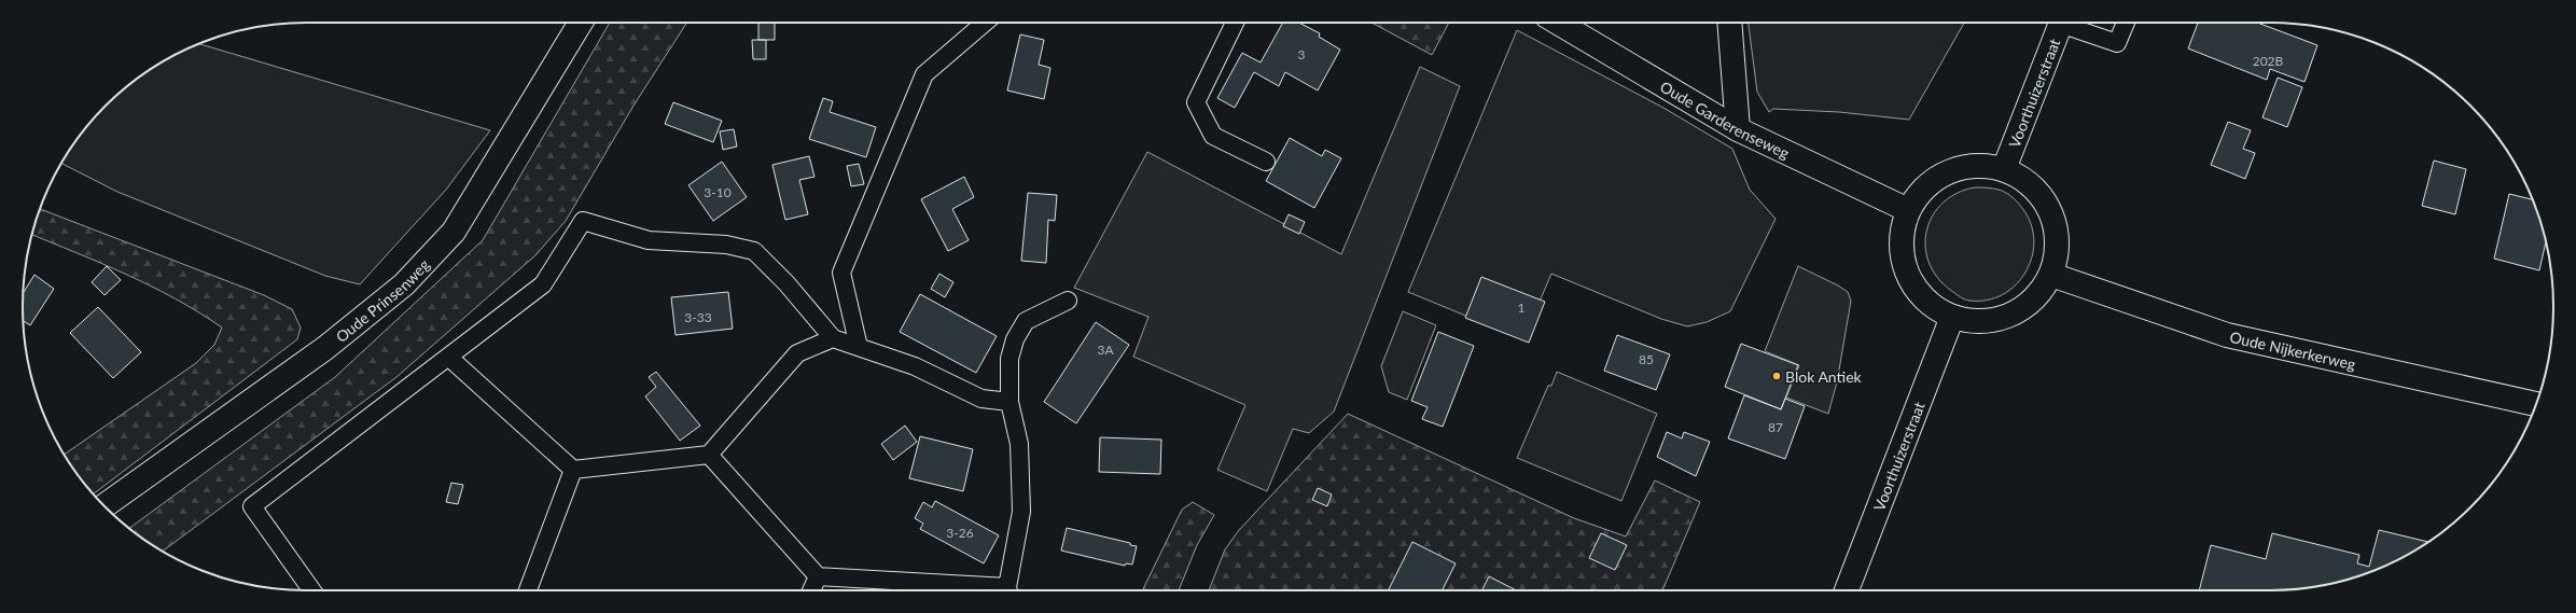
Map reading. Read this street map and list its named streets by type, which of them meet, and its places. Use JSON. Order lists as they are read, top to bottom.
{
  "streets": {
    "street": [
      "Voorthuizerstraat",
      "Oude Garderenseweg",
      "Oude Prinsenweg",
      "Oude Nijkerkerweg"
    ]
  },
  "places": ["Blok Antiek"],
  "house_numbers": [
    "3",
    "202B",
    "3-10",
    "1",
    "3-33",
    "3A",
    "85",
    "87",
    "3-26"
  ]
}
